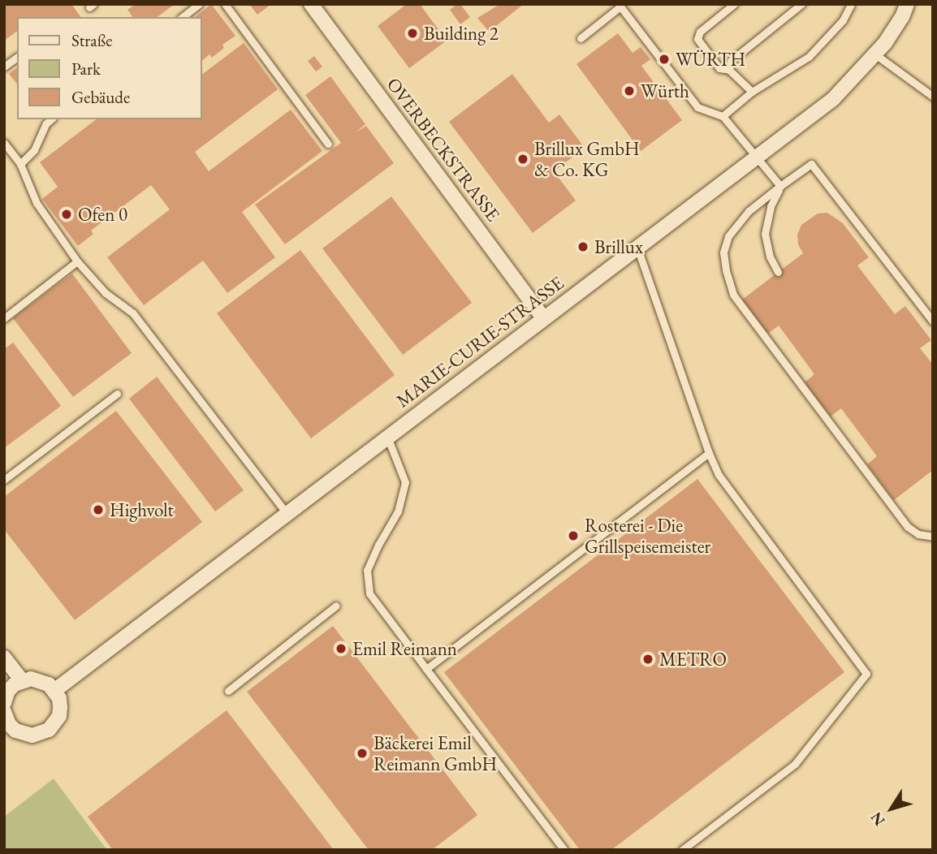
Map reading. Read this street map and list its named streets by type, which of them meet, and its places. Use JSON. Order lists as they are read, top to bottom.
{
  "streets": {
    "street": ["OVERBECKSTRASSE", "MARIE-CURIE-STRASSE"]
  },
  "crossings": [
    ["OVERBECKSTRASSE", "MARIE-CURIE-STRASSE"]
  ],
  "places": [
    "Building 2",
    "WÜRTH",
    "Würth",
    "Brillux GmbH & Co. KG",
    "Ofen 0",
    "Brillux",
    "Highvolt",
    "Rosterei - Die Grillspeisemeister",
    "Emil Reimann",
    "METRO",
    "Bäckerei Emil Reimann GmbH"
  ],
  "legend": ["Straße", "Park", "Gebäude"],
  "north": "bottom left"
}
